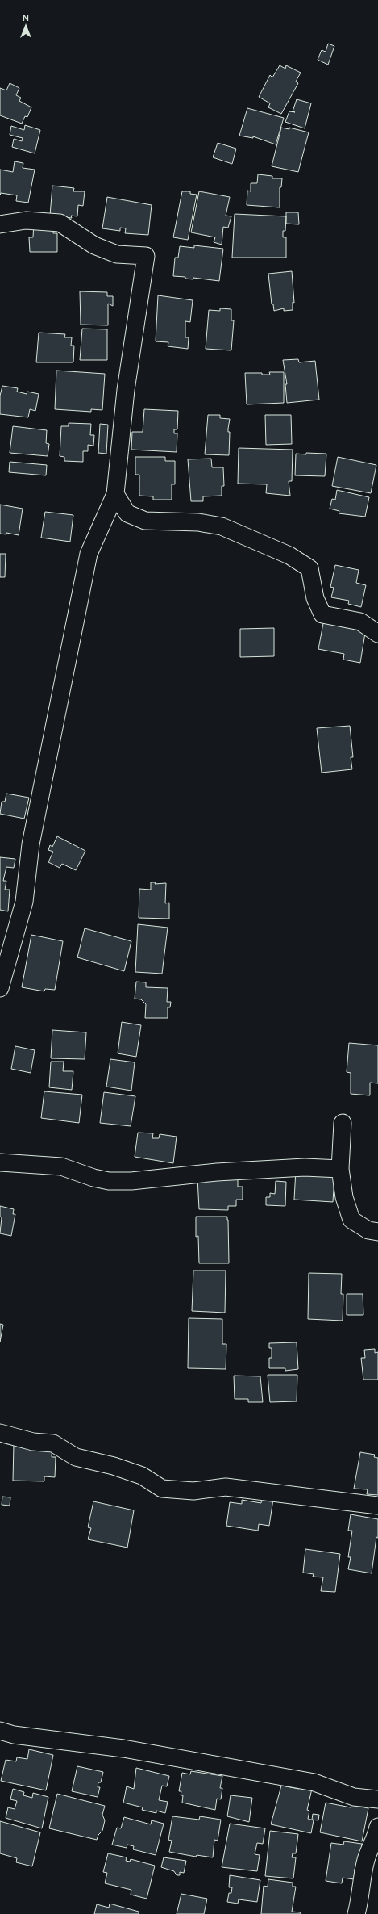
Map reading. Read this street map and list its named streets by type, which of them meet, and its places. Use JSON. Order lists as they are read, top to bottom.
{
  "north": "top"
}
